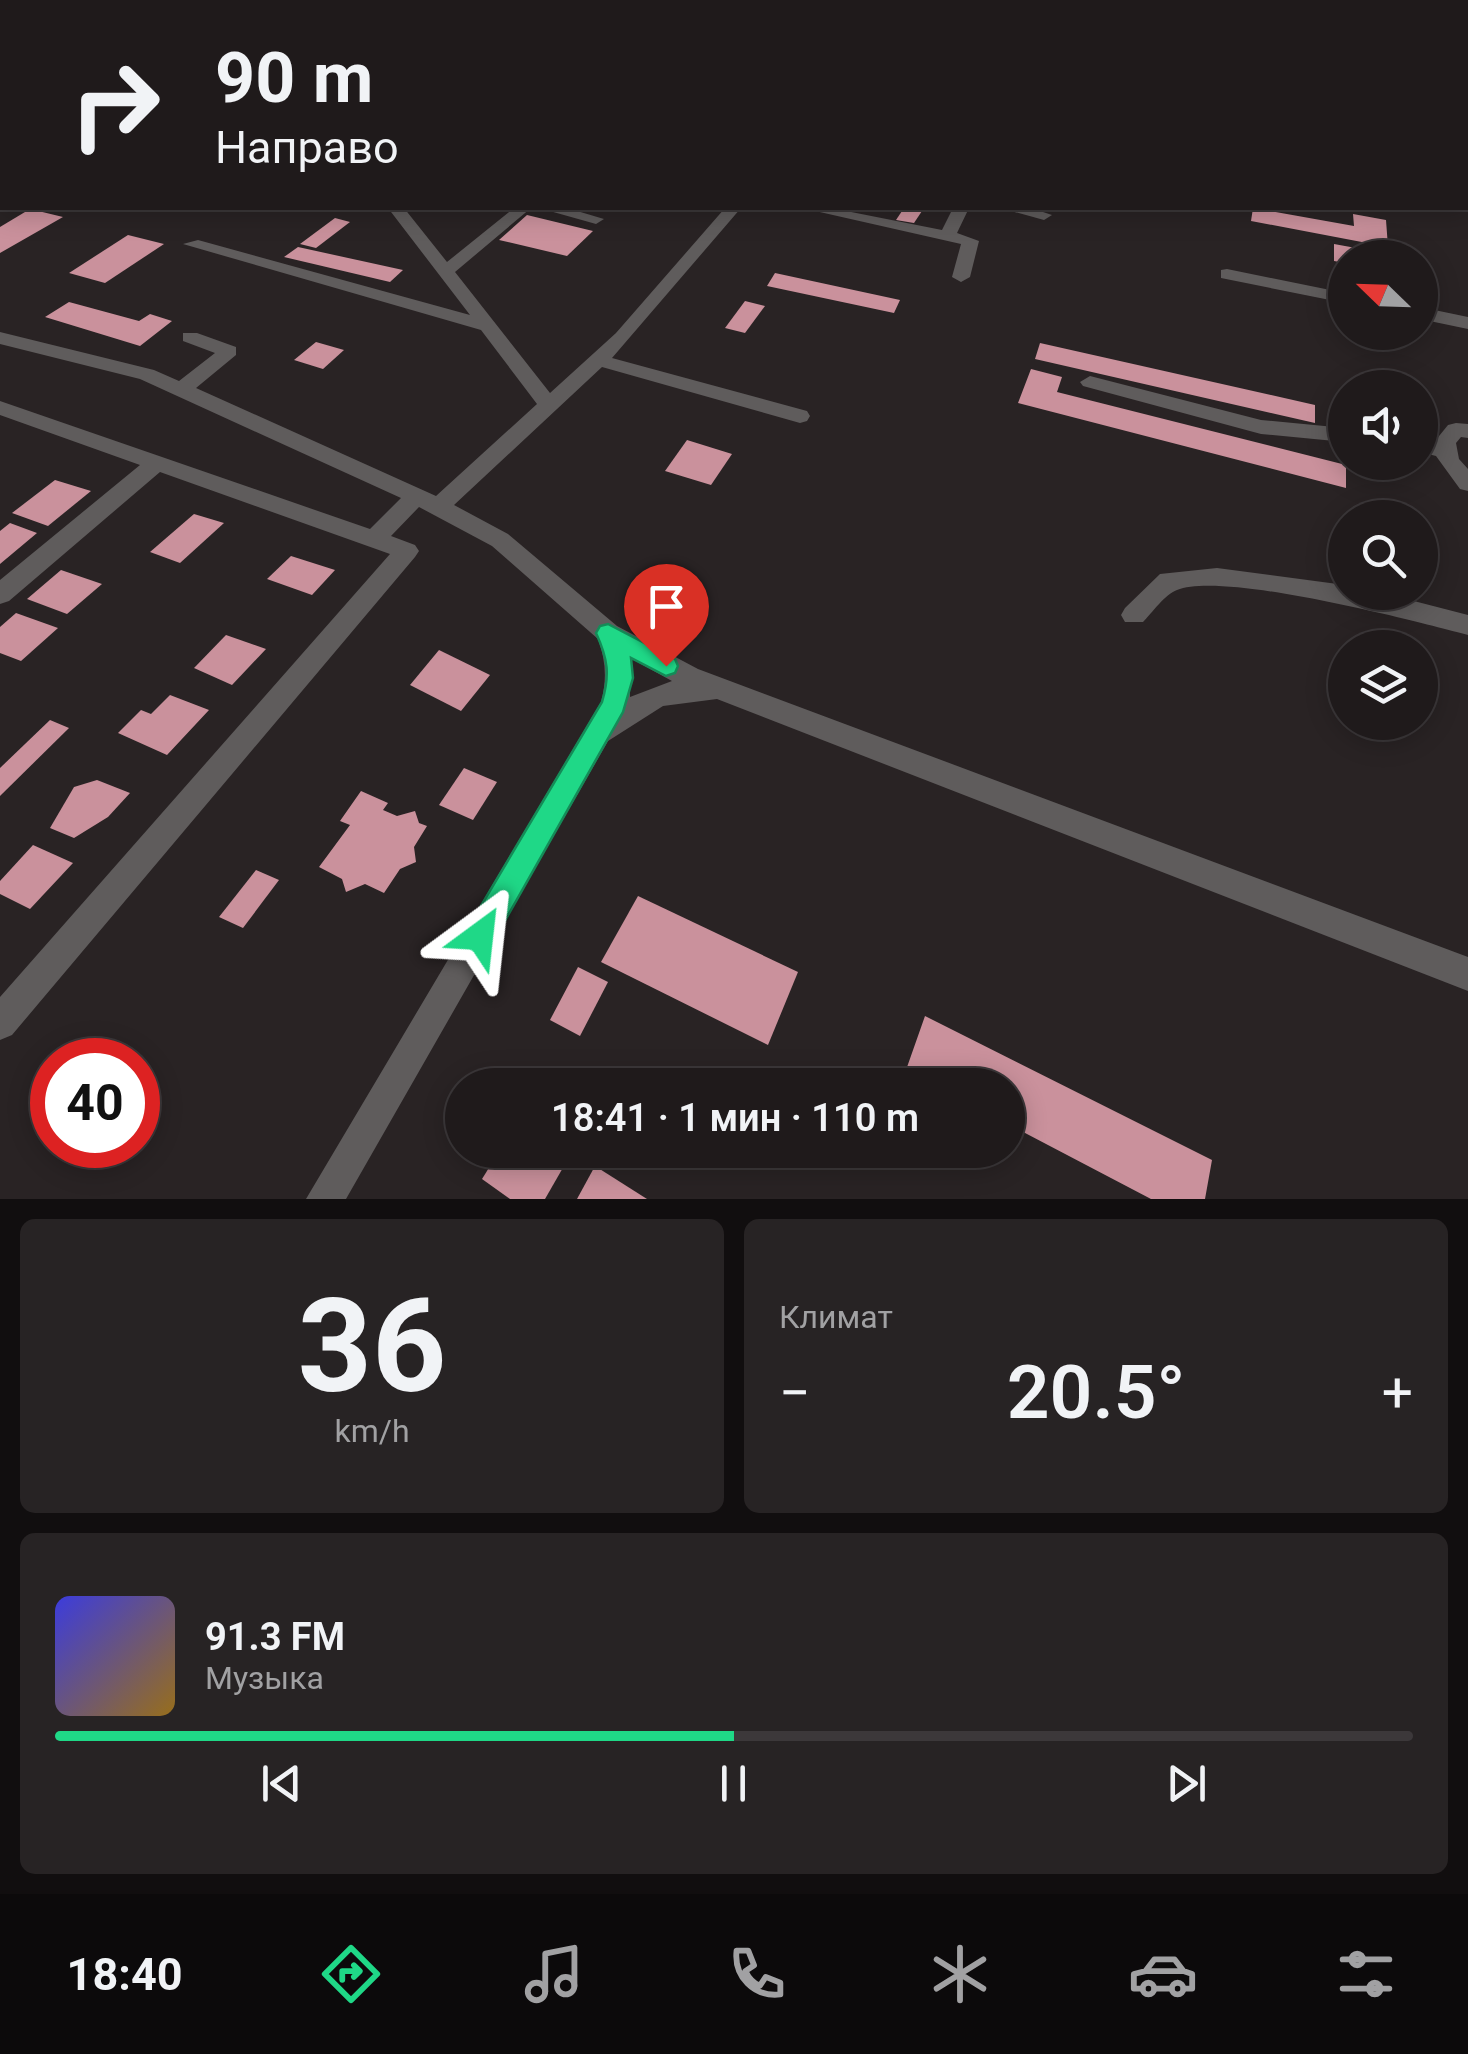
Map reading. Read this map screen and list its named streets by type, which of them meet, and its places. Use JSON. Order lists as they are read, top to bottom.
{
  "north": "top left",
  "page": {
    "turn": ["90 m", "Направо"],
    "limit": "40",
    "trip": "18:41 · 1 мин · 110 m",
    "tile": [
      ["36", "km/h"],
      "Климат"
    ],
    "heat": ["−", "20.5°", "+"],
    "song": ["91.3 FM", "Музыка"],
    "tabs": "18:40"
  }
}
